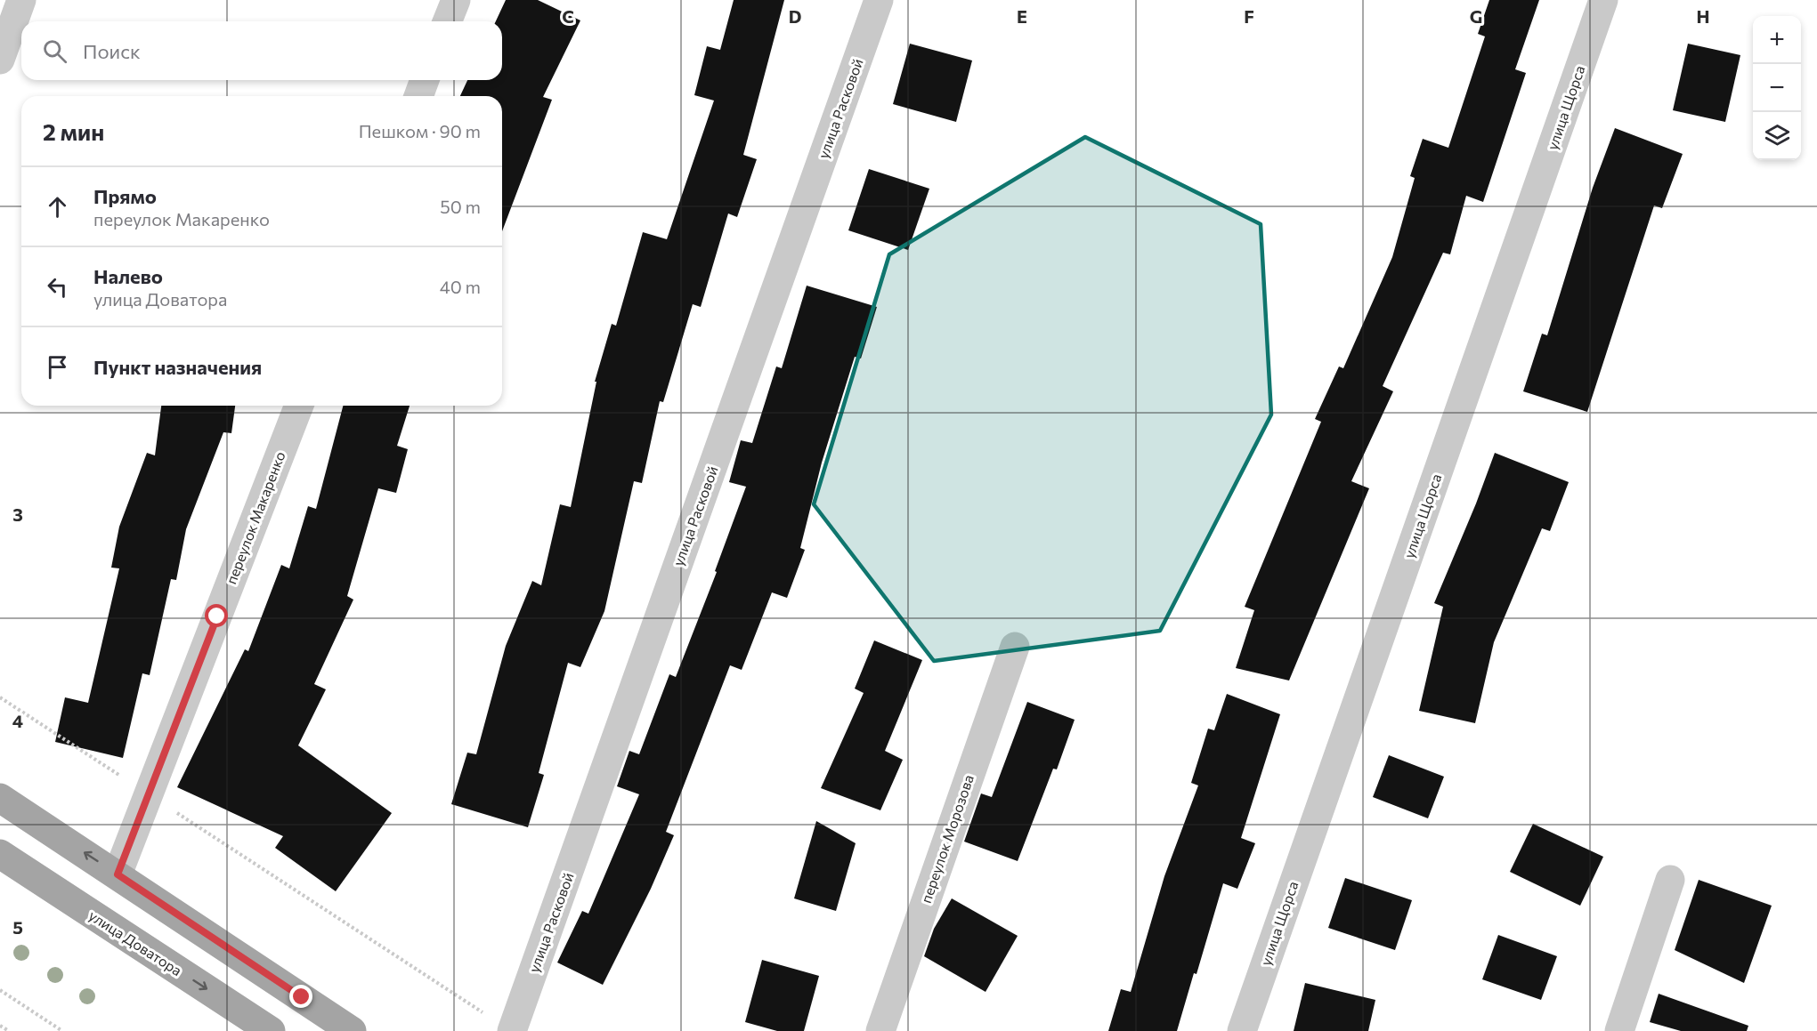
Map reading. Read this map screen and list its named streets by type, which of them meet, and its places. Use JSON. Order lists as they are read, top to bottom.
{
  "streets": {
    "main road": ["улица Доватора"],
    "street": [
      "улица Щорса",
      "улица Расковой",
      "переулок Макаренко",
      "переулок Морозова"
    ]
  },
  "page": {
    "map_buttons": ["+", "−"],
    "search": "Поиск",
    "heading": ["2 мин", "Пешком · 90 m"],
    "list": [
      ["Прямо", "переулок Макаренко", "50 m"],
      ["Налево", "улица Доватора", "40 m"],
      "Пункт назначения"
    ]
  },
  "grid": {
    "columns": [
      "C",
      "D",
      "E",
      "F",
      "G",
      "H"
    ],
    "rows": ["3", "4", "5"]
  }
}
